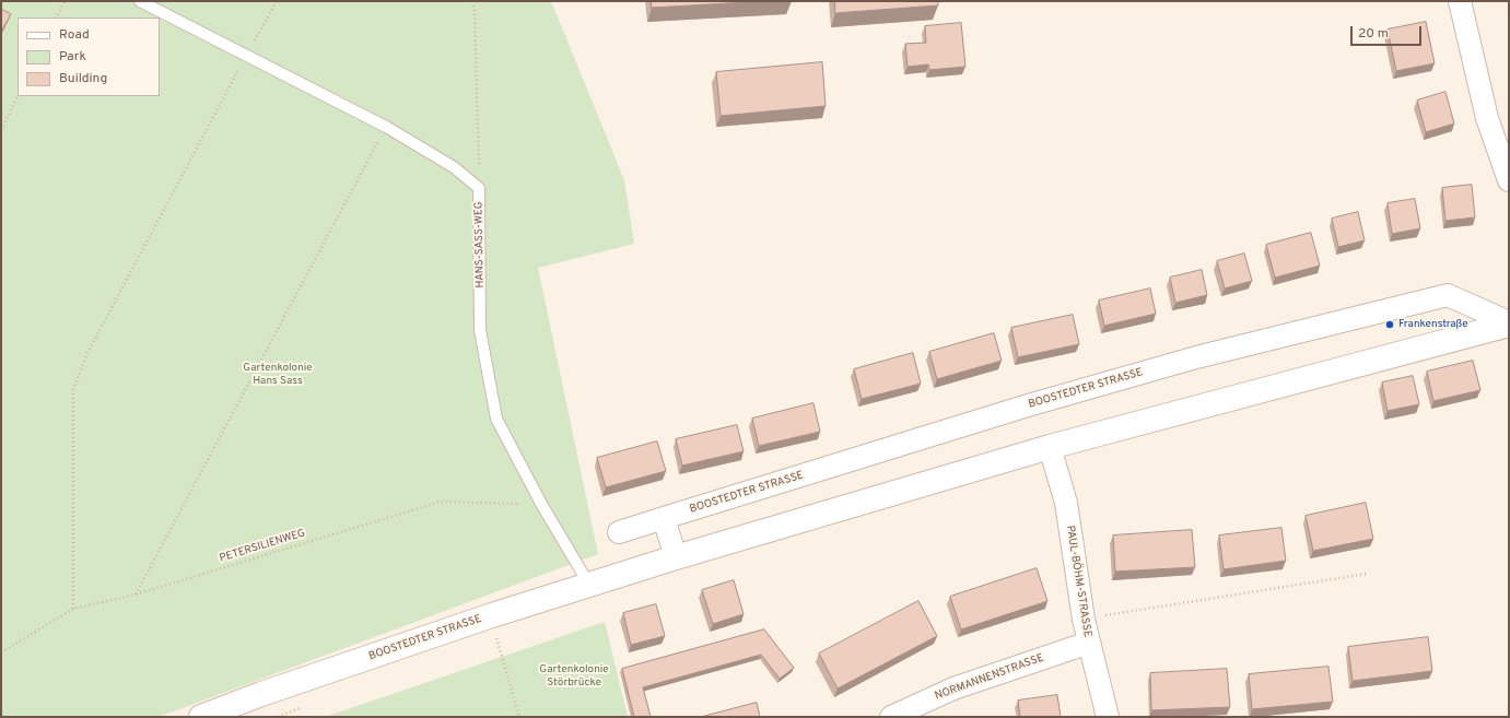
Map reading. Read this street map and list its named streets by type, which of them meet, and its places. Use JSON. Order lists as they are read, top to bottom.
{
  "streets": {
    "street": ["BOOSTEDTER STRASSE", "PAUL-BÖHM-STRASSE", "NORMANNENSTRASSE"],
    "lane": ["HANS-SASS-WEG"],
    "path": ["PETERSILIENWEG"]
  },
  "crossings": [
    ["HANS-SASS-WEG", "BOOSTEDTER STRASSE"],
    ["HANS-SASS-WEG", "PETERSILIENWEG"],
    ["BOOSTEDTER STRASSE", "PAUL-BÖHM-STRASSE"],
    ["PAUL-BÖHM-STRASSE", "NORMANNENSTRASSE"]
  ],
  "parks": ["Gartenkolonie Hans Sass", "Gartenkolonie Störbrücke"],
  "places": ["Frankenstraße"],
  "legend": ["Road", "Park", "Building"],
  "scale_bar": "20 m"
}
